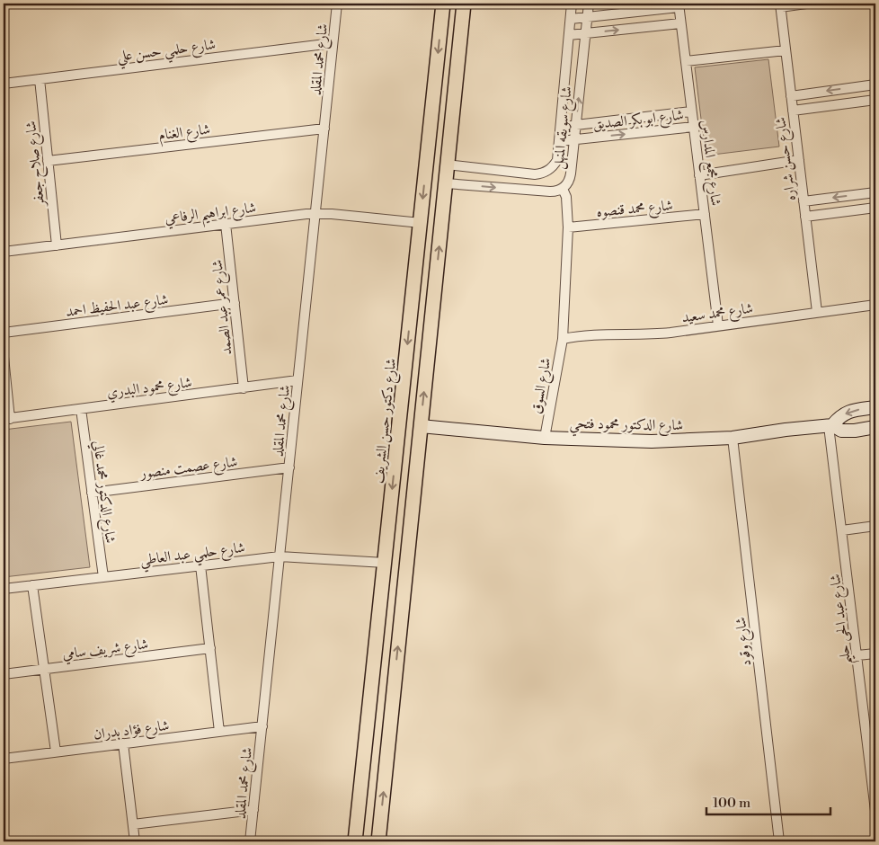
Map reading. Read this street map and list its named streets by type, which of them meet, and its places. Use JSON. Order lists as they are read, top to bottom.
{
  "streets": {
    "main road": ["شارع دكتور حسن الشريف"],
    "street": [
      "شارع حلمي حسن علي",
      "شارع محمد المقلد",
      "شارع ابو بكر الصديق",
      "شارع سويقه المنهل",
      "شارع الغنام",
      "شارع حسن شراره",
      "شارع مجمع المدارس",
      "شارع صلاح جعفر",
      "شارع محمد قنصوه",
      "شارع ابراهيم الرفاعي",
      "شارع عبد الحفيظ احمد",
      "شارع عمر عبد الصمد",
      "شارع محمد سعيد",
      "شارع السوق",
      "شارع محمود البدري",
      "شارع الدكتور محمود فتحي",
      "شارع عصمت منصور",
      "شارع الدكتور محمد غالي",
      "شارع حلمي عبد العاطي",
      "شارع عبد الحى حليم",
      "شارع وقود",
      "شارع شريف سامي",
      "شارع فؤاد بدران"
    ]
  },
  "crossings": [
    ["شارع حلمي حسن علي", "شارع محمد المقلد"],
    ["شارع حلمي حسن علي", "شارع صلاح جعفر"],
    ["شارع محمد المقلد", "شارع الغنام"],
    ["شارع محمد المقلد", "شارع ابراهيم الرفاعي"],
    ["شارع محمد المقلد", "شارع محمود البدري"],
    ["شارع محمد المقلد", "شارع عصمت منصور"],
    ["شارع محمد المقلد", "شارع حلمي عبد العاطي"],
    ["شارع محمد المقلد", "شارع فؤاد بدران"],
    ["شارع ابو بكر الصديق", "شارع سويقه المنهل"],
    ["شارع ابو بكر الصديق", "شارع مجمع المدارس"],
    ["شارع سويقه المنهل", "شارع السوق"],
    ["شارع الغنام", "شارع صلاح جعفر"],
    ["شارع حسن شراره", "شارع محمد سعيد"],
    ["شارع مجمع المدارس", "شارع محمد قنصوه"],
    ["شارع مجمع المدارس", "شارع محمد سعيد"],
    ["شارع صلاح جعفر", "شارع ابراهيم الرفاعي"],
    ["شارع محمد قنصوه", "شارع السوق"],
    ["شارع ابراهيم الرفاعي", "شارع عمر عبد الصمد"],
    ["شارع ابراهيم الرفاعي", "شارع دكتور حسن الشريف"],
    ["شارع عبد الحفيظ احمد", "شارع عمر عبد الصمد"],
    ["شارع عمر عبد الصمد", "شارع محمود البدري"],
    ["شارع محمد سعيد", "شارع السوق"],
    ["شارع السوق", "شارع الدكتور محمود فتحي"],
    ["شارع محمود البدري", "شارع الدكتور محمد غالي"],
    ["شارع دكتور حسن الشريف", "شارع حلمي عبد العاطي"],
    ["شارع الدكتور محمود فتحي", "شارع عبد الحى حليم"],
    ["شارع الدكتور محمود فتحي", "شارع وقود"],
    ["شارع عصمت منصور", "شارع الدكتور محمد غالي"],
    ["شارع الدكتور محمد غالي", "شارع حلمي عبد العاطي"]
  ],
  "scale_bar": "100 m"
}
